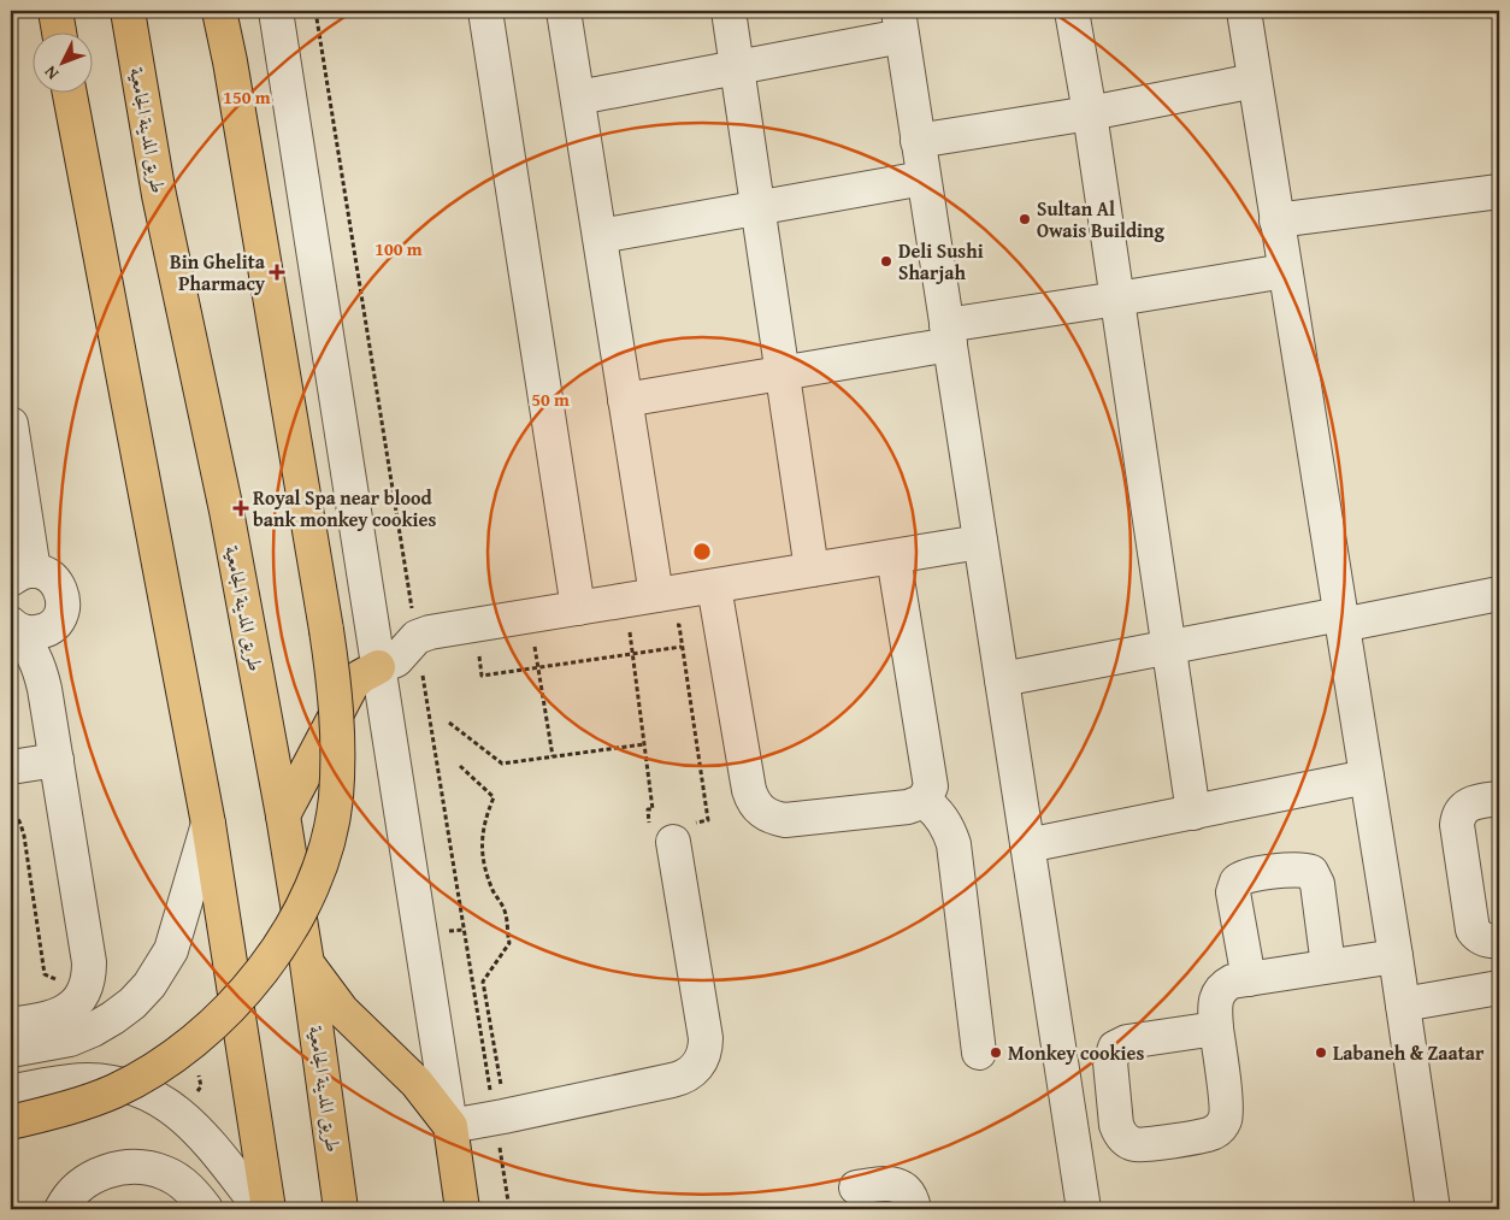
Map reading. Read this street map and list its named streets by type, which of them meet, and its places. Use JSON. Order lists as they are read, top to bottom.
{
  "streets": {
    "main road": ["طريق المدينة الجامعية"]
  },
  "places": {
    "other": [
      "Sultan Al Owais Building",
      "Deli Sushi Sharjah",
      "Monkey cookies",
      "Labaneh & Zaatar"
    ],
    "health": ["Bin Ghelita Pharmacy", "Royal Spa near blood bank monkey cookies"]
  },
  "north": "bottom left",
  "rings": ["150 m", "100 m", "50 m"]
}
